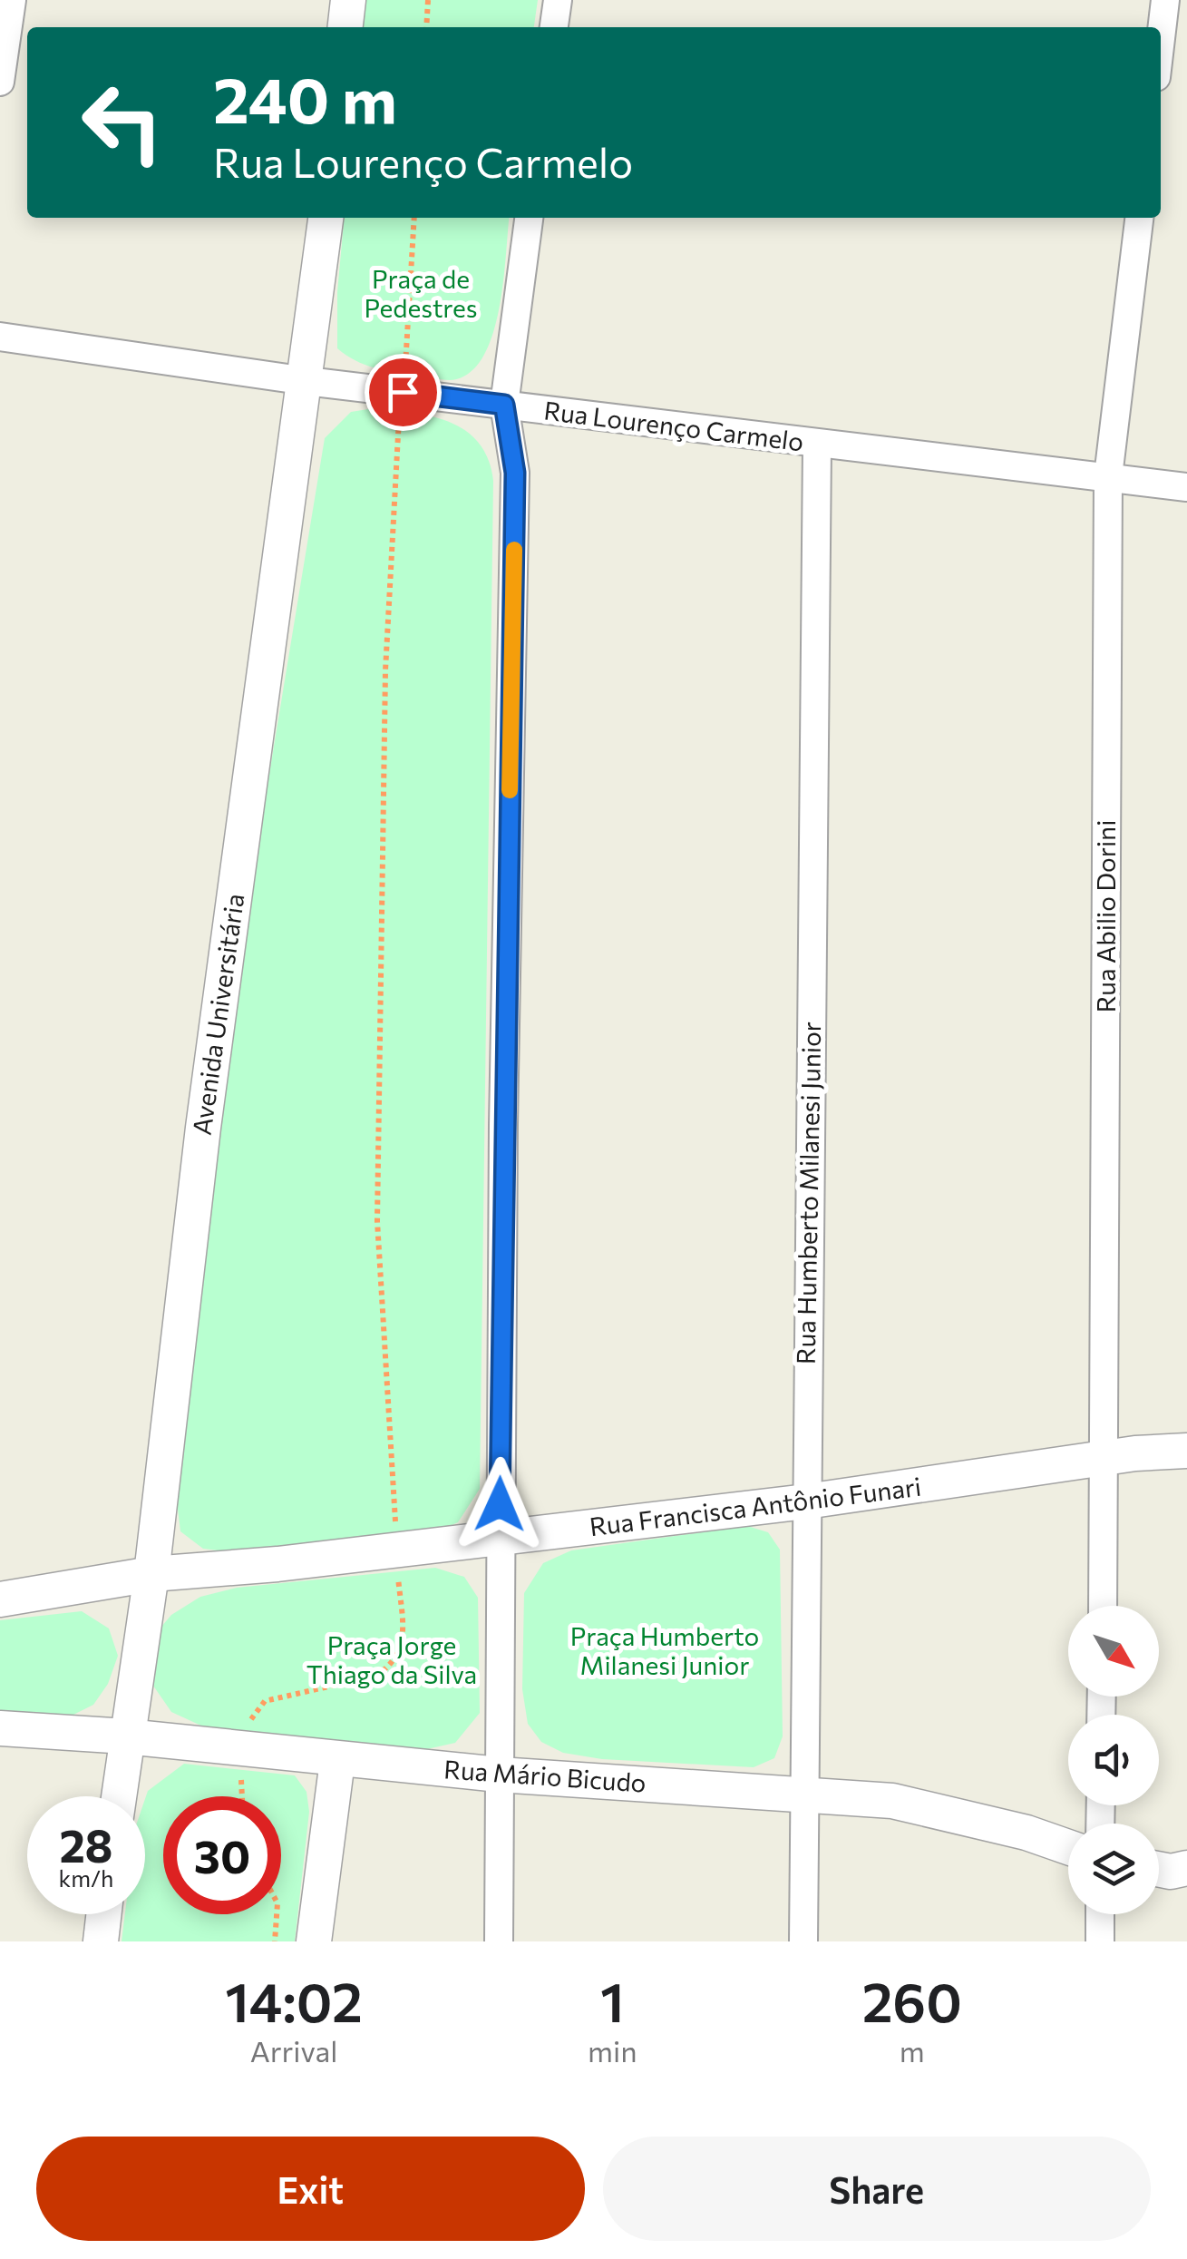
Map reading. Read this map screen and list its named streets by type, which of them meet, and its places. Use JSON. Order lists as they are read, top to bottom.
{
  "streets": {
    "street": [
      "Rua Lourenço Carmelo",
      "Rua Abilio Dorini",
      "Avenida Universitária",
      "Rua Humberto Milanesi Junior",
      "Rua Francisca Antônio Funari",
      "Rua Mário Bicudo"
    ]
  },
  "crossings": [
    ["Rua Lourenço Carmelo", "Rua Abilio Dorini"],
    ["Rua Lourenço Carmelo", "Avenida Universitária"],
    ["Rua Lourenço Carmelo", "Rua Humberto Milanesi Junior"],
    ["Rua Abilio Dorini", "Rua Francisca Antônio Funari"],
    ["Avenida Universitária", "Rua Francisca Antônio Funari"],
    ["Avenida Universitária", "Rua Mário Bicudo"],
    ["Rua Humberto Milanesi Junior", "Rua Francisca Antônio Funari"],
    ["Rua Humberto Milanesi Junior", "Rua Mário Bicudo"]
  ],
  "parks": ["Praça de Pedestres", "Praça Humberto Milanesi Junior", "Praça Jorge Thiago da Silva"],
  "north": "bottom right",
  "page": {
    "turn": ["240 m", "Rua Lourenço Carmelo"],
    "speed": "28 km/h",
    "limit": "30",
    "eta": [
      "14:02",
      "Arrival",
      "1",
      "min",
      "260",
      "m"
    ],
    "buttons": ["Exit", "Share"]
  }
}
